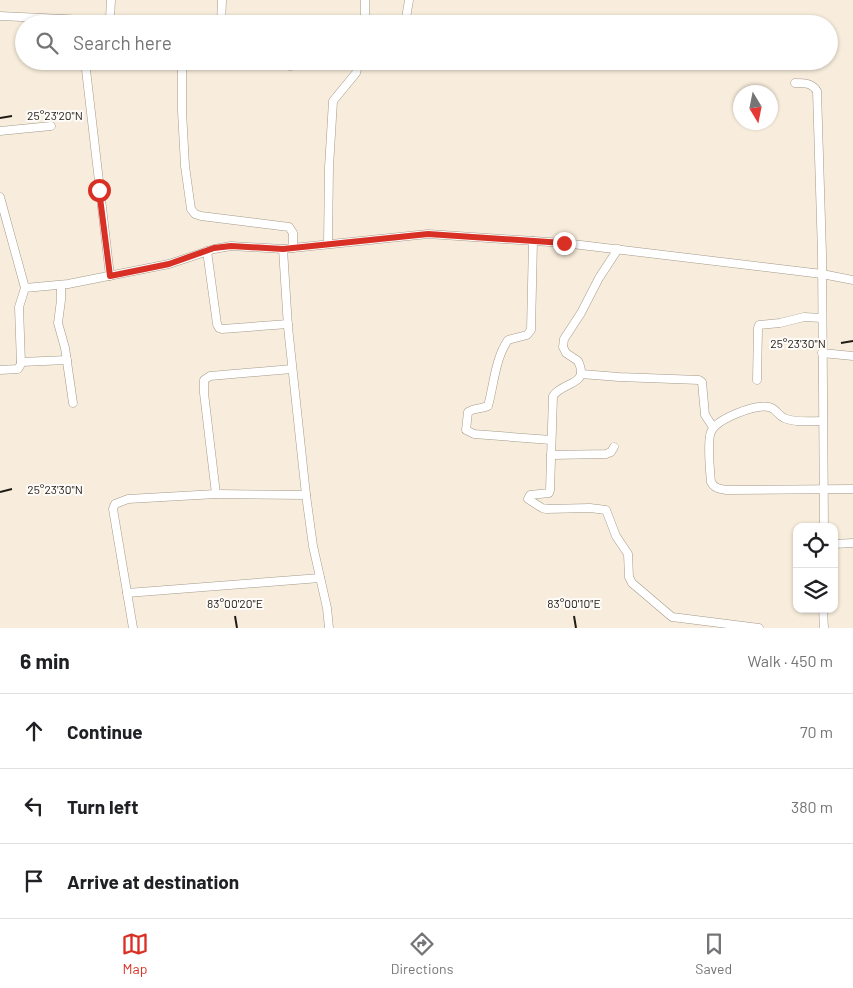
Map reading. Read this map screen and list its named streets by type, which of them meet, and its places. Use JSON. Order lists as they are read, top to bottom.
{
  "north": "bottom",
  "page": {
    "search": "Search here",
    "heading": ["6 min", "Walk · 450 m"],
    "list": [
      ["Continue", "70 m"],
      ["Turn left", "380 m"],
      "Arrive at destination"
    ],
    "nav": ["Map", "Directions", "Saved"]
  },
  "coordinates": [
    "25°23'20\"N",
    "25°23'30\"N",
    "83°00'20\"E",
    "83°00'10\"E"
  ]
}
